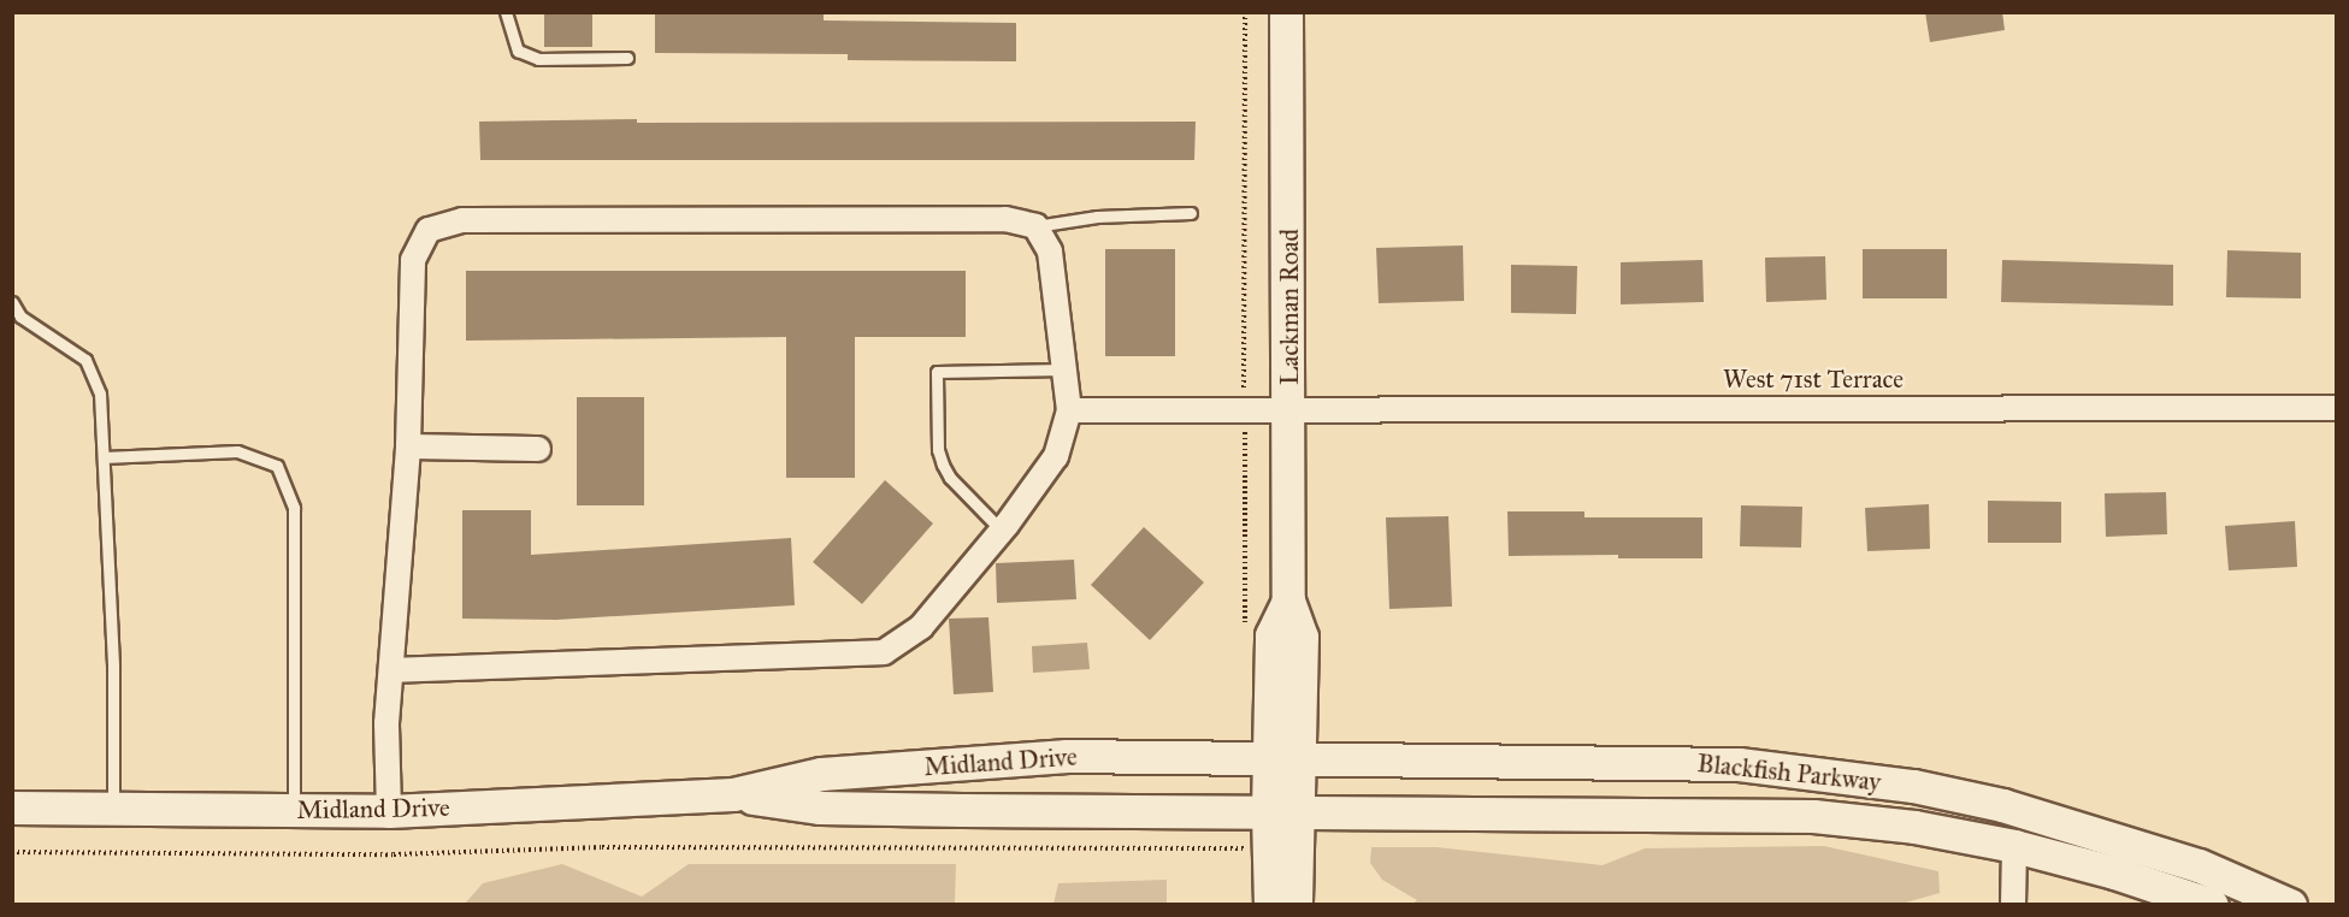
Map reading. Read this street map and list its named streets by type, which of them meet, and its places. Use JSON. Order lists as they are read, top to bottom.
{
  "streets": {
    "main road": ["Lackman Road", "Midland Drive", "Blackfish Parkway"],
    "street": ["West 71st Terrace"]
  },
  "crossings": [
    ["Lackman Road", "West 71st Terrace"],
    ["Lackman Road", "Midland Drive"],
    ["Lackman Road", "Blackfish Parkway"],
    ["Midland Drive", "Blackfish Parkway"]
  ]
}
